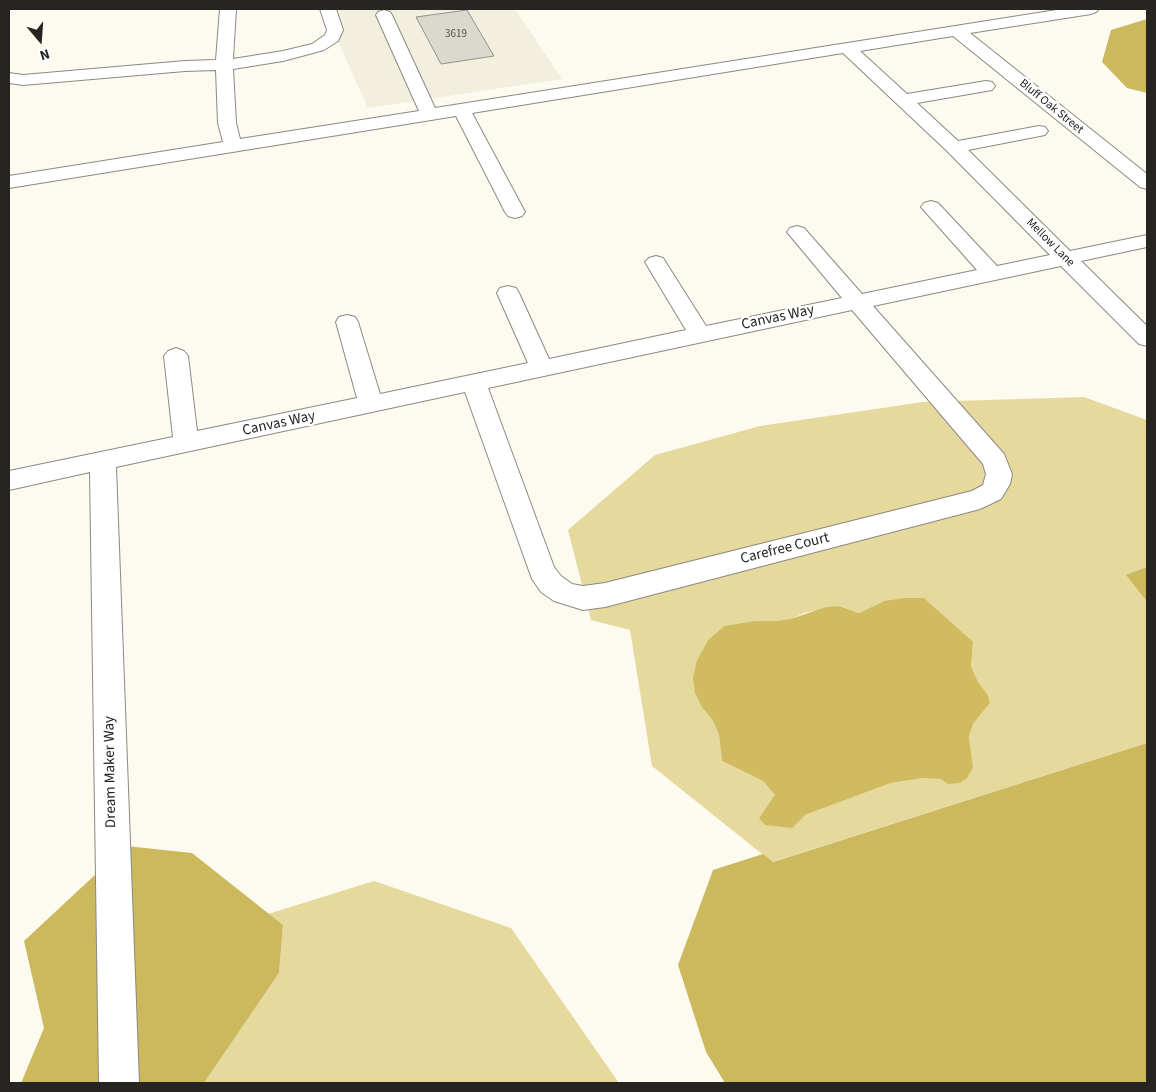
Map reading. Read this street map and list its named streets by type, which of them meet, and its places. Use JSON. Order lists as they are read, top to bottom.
{
  "streets": {
    "street": [
      "Bluff Oak Street",
      "Mellow Lane",
      "Canvas Way",
      "Carefree Court",
      "Dream Maker Way"
    ]
  },
  "crossings": [
    ["Mellow Lane", "Canvas Way"],
    ["Canvas Way", "Carefree Court"],
    ["Canvas Way", "Dream Maker Way"]
  ],
  "house_numbers": ["3619"],
  "north": "bottom"
}
